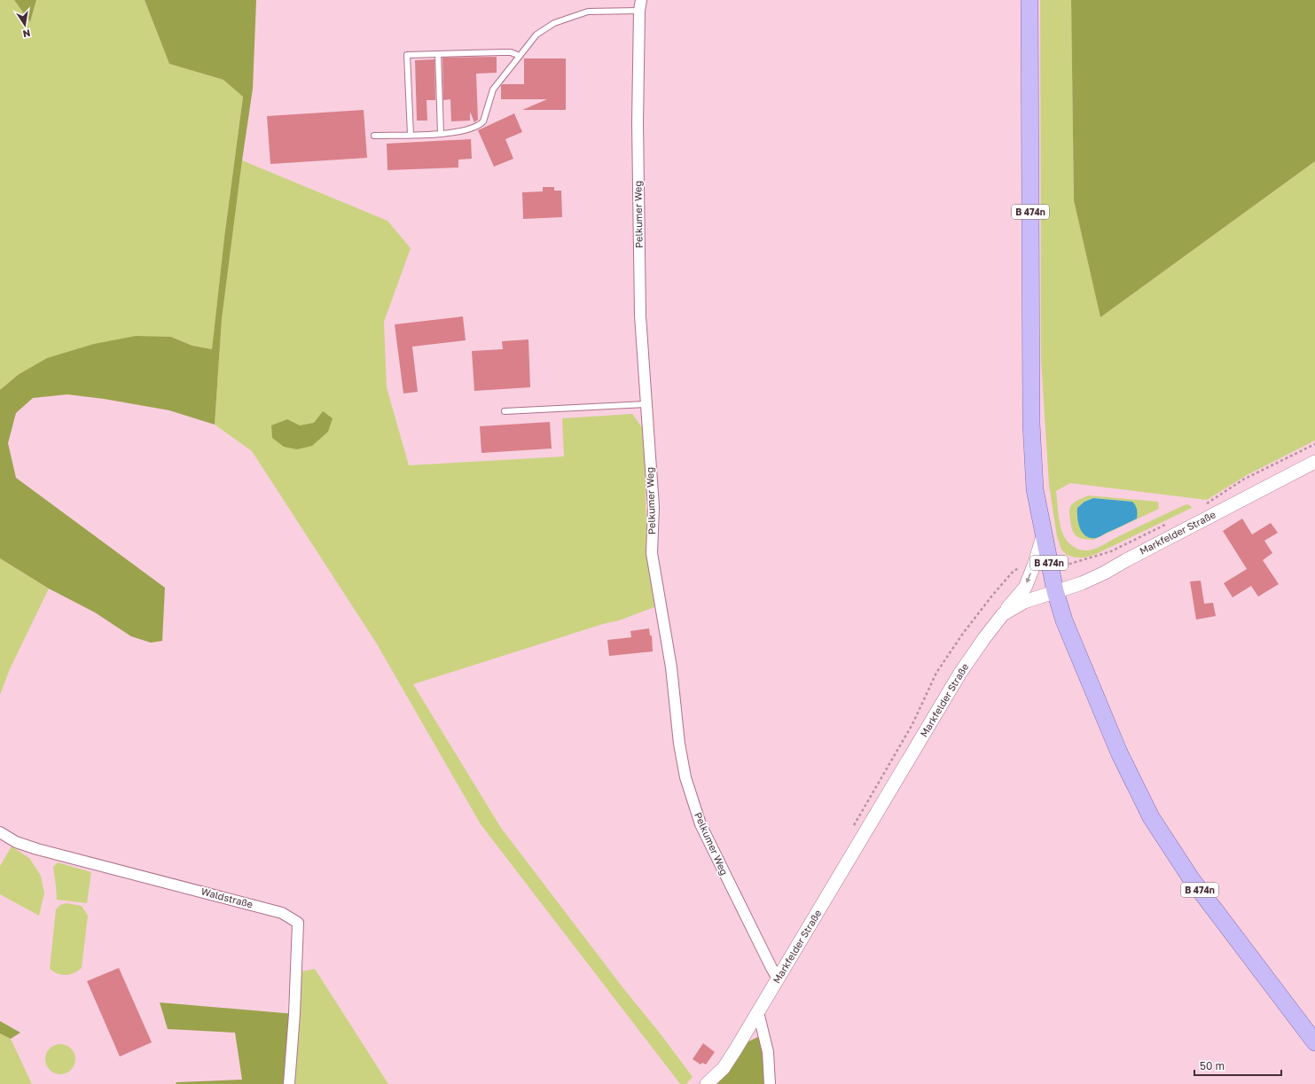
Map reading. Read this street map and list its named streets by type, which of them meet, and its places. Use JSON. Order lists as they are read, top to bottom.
{
  "streets": {
    "main road": ["B 474n"],
    "street": ["Pelkumer Weg", "Markfelder Straße", "Waldstraße"]
  },
  "crossings": [
    ["B 474n", "Markfelder Straße"],
    ["Pelkumer Weg", "Markfelder Straße"]
  ],
  "scale_bar": "50 m",
  "north": "bottom"
}
